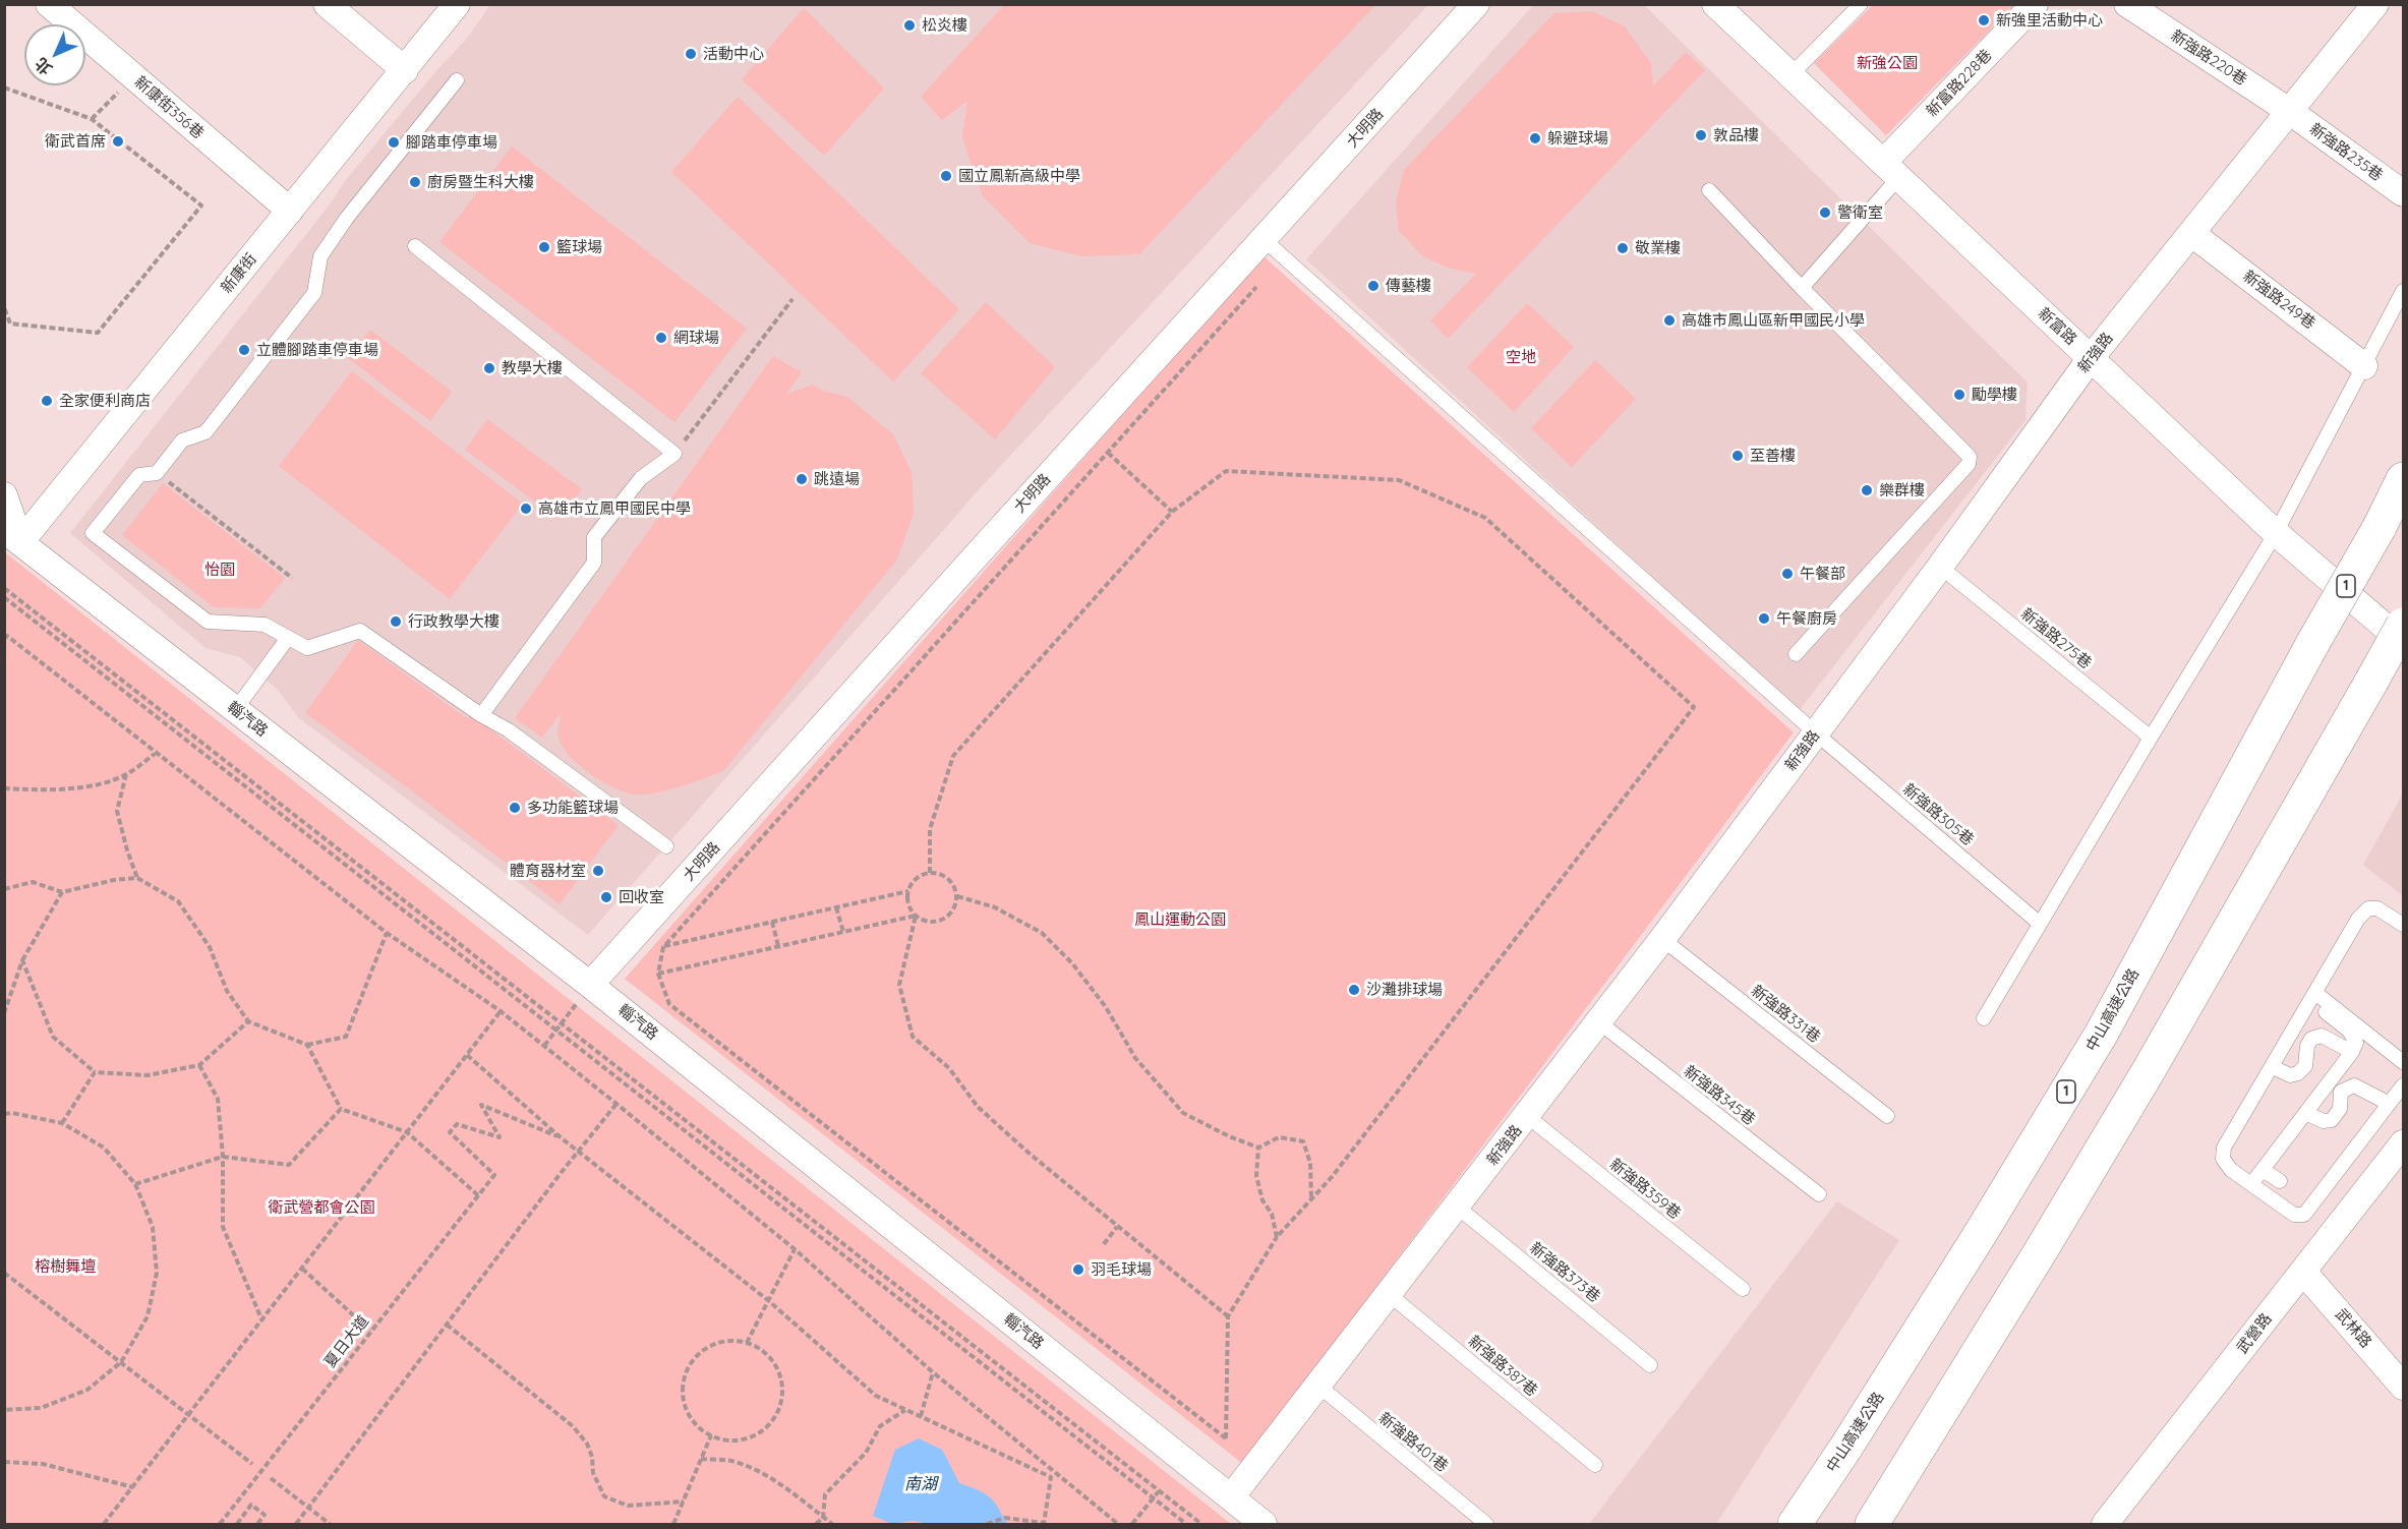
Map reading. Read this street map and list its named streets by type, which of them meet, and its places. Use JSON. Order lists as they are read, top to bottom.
{
  "streets": {
    "highway": ["1", "中山高速公路"],
    "street": [
      "新強路220巷",
      "新富路228巷",
      "新康街356巷",
      "大明路",
      "新強路235巷",
      "新康街",
      "新強路249巷",
      "新富路",
      "新強路",
      "輜汽路",
      "武林路",
      "武營路"
    ],
    "lane": [
      "新強路275巷",
      "新強路305巷",
      "新強路331巷",
      "新強路345巷",
      "新強路359巷",
      "新強路373巷",
      "新強路387巷",
      "新強路401巷"
    ],
    "path": ["夏日大道"]
  },
  "crossings": [
    ["新強路220巷", "新強路235巷"],
    ["新強路220巷", "新強路"],
    ["新富路228巷", "新富路"],
    ["新康街356巷", "新康街"],
    ["大明路", "輜汽路"],
    ["大明路", "新強路305巷"],
    ["新強路235巷", "新強路"],
    ["新康街", "輜汽路"],
    ["新強路249巷", "新強路"],
    ["新富路", "新強路"],
    ["新強路", "新強路275巷"],
    ["新強路", "輜汽路"],
    ["新強路", "新強路305巷"],
    ["新強路", "新強路331巷"],
    ["新強路", "新強路345巷"],
    ["新強路", "新強路359巷"],
    ["新強路", "新強路373巷"],
    ["新強路", "新強路387巷"],
    ["新強路", "新強路401巷"],
    ["武林路", "武營路"]
  ],
  "water": ["南湖"],
  "parks": [
    "新強公園",
    "空地",
    "怡園",
    "鳳山運動公園",
    "衛武營都會公園",
    "榕樹舞壇"
  ],
  "places": [
    "新強里活動中心",
    "松炎樓",
    "活動中心",
    "敦品樓",
    "躲避球場",
    "衛武首席",
    "腳踏車停車場",
    "國立鳳新高級中學",
    "廚房暨生科大樓",
    "警衛室",
    "籃球場",
    "敬業樓",
    "傳藝樓",
    "高雄市鳳山區新甲國民小學",
    "網球場",
    "立體腳踏車停車場",
    "教學大樓",
    "勵學樓",
    "全家便利商店",
    "至善樓",
    "跳遠場",
    "樂群樓",
    "高雄市立鳳甲國民中學",
    "午餐部",
    "午餐廚房",
    "行政教學大樓",
    "多功能籃球場",
    "體育器材室",
    "回收室",
    "沙灘排球場",
    "羽毛球場"
  ],
  "north": "bottom left"
}
